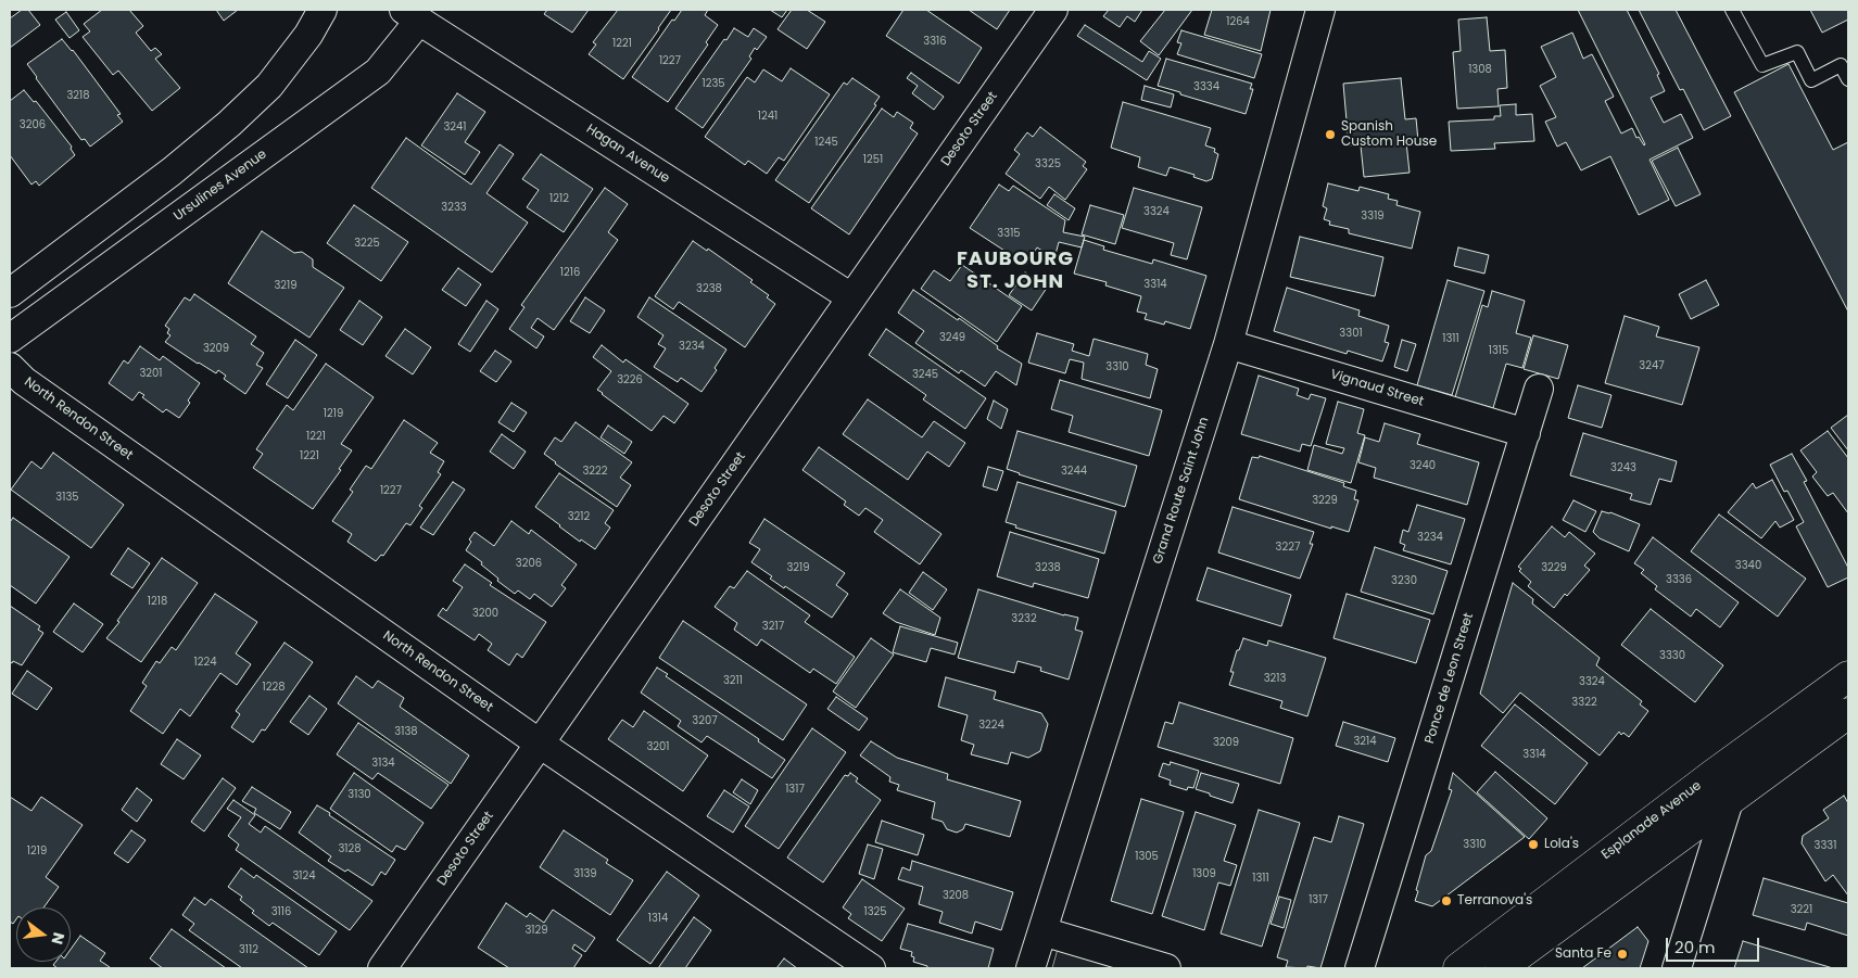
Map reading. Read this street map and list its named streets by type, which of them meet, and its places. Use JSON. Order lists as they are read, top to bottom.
{
  "streets": {
    "street": [
      "Desoto Street",
      "Hagan Avenue",
      "Ursulines Avenue",
      "Vignaud Street",
      "North Rendon Street",
      "Grand Route Saint John",
      "Ponce de Leon Street",
      "Esplanade Avenue"
    ]
  },
  "crossings": [
    ["Desoto Street", "Hagan Avenue"],
    ["Desoto Street", "North Rendon Street"],
    ["Hagan Avenue", "Ursulines Avenue"],
    ["Vignaud Street", "Grand Route Saint John"],
    ["Vignaud Street", "Ponce de Leon Street"]
  ],
  "districts": ["FAUBOURG ST. JOHN"],
  "places": [
    "Spanish Custom House",
    "Lola's",
    "Terranova's",
    "Santa Fe"
  ],
  "house_numbers": [
    "1264",
    "3316",
    "1221",
    "1227",
    "1308",
    "1235",
    "3334",
    "3218",
    "1241",
    "3206",
    "3241",
    "1245",
    "1251",
    "3325",
    "1212",
    "3233",
    "3324",
    "3319",
    "3315",
    "3225",
    "1216",
    "3314",
    "3219",
    "3238",
    "3301",
    "3249",
    "1311",
    "3234",
    "3209",
    "1315",
    "3247",
    "3310",
    "3201",
    "3245",
    "3226",
    "1219",
    "1221",
    "1221",
    "3240",
    "3243",
    "3222",
    "3244",
    "1227",
    "3135",
    "3229",
    "3212",
    "3234",
    "3227",
    "3206",
    "3340",
    "3219",
    "3238",
    "3229",
    "3336",
    "3230",
    "1218",
    "3200",
    "3232",
    "3217",
    "3330",
    "1224",
    "3213",
    "3211",
    "3324",
    "1228",
    "3322",
    "3207",
    "3224",
    "3138",
    "3214",
    "3209",
    "3201",
    "3314",
    "3134",
    "1317",
    "3130",
    "3310",
    "3331",
    "3128",
    "1219",
    "1305",
    "3139",
    "1309",
    "3124",
    "1311",
    "3208",
    "1317",
    "3221",
    "3116",
    "1325",
    "1314",
    "3129",
    "3112"
  ],
  "scale_bar": "20 m",
  "north": "right"
}
